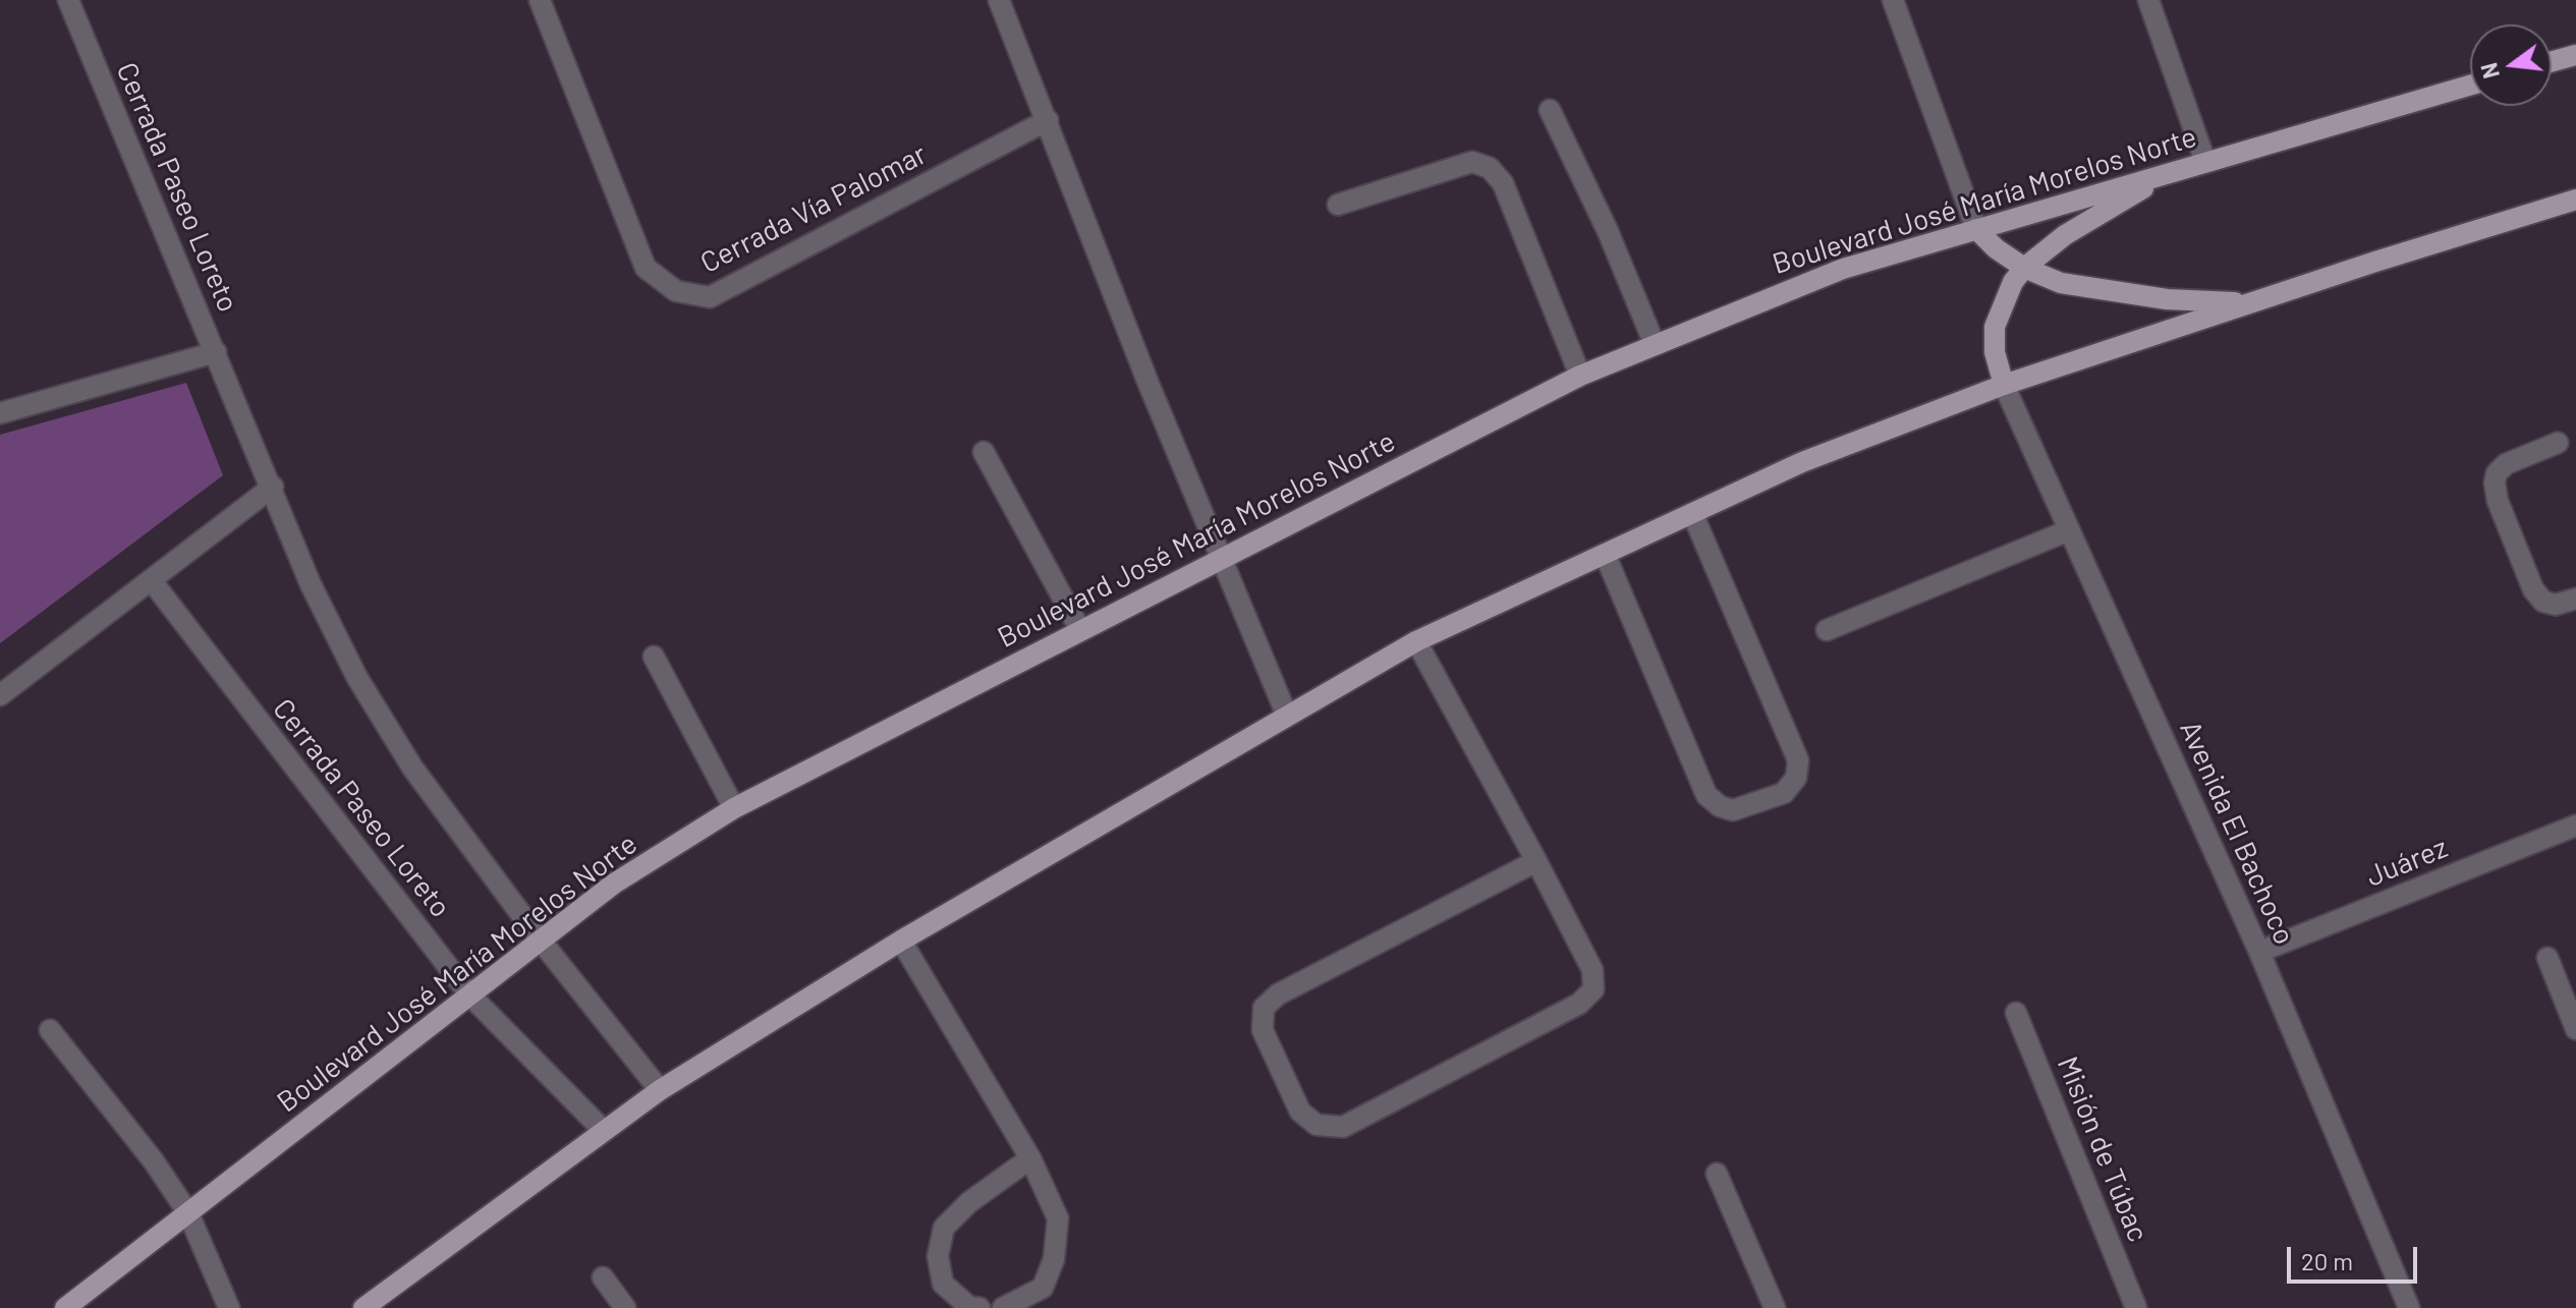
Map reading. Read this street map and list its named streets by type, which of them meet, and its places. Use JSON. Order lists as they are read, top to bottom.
{
  "streets": {
    "main road": ["Boulevard José María Morelos Norte"],
    "street": [
      "Cerrada Paseo Loreto",
      "Cerrada Vía Palomar",
      "Avenida El Bachoco",
      "Juárez",
      "Misión de Túbac"
    ]
  },
  "crossings": [
    ["Cerrada Paseo Loreto", "Boulevard José María Morelos Norte"],
    ["Avenida El Bachoco", "Juárez"]
  ],
  "scale_bar": "20 m",
  "north": "left"
}
